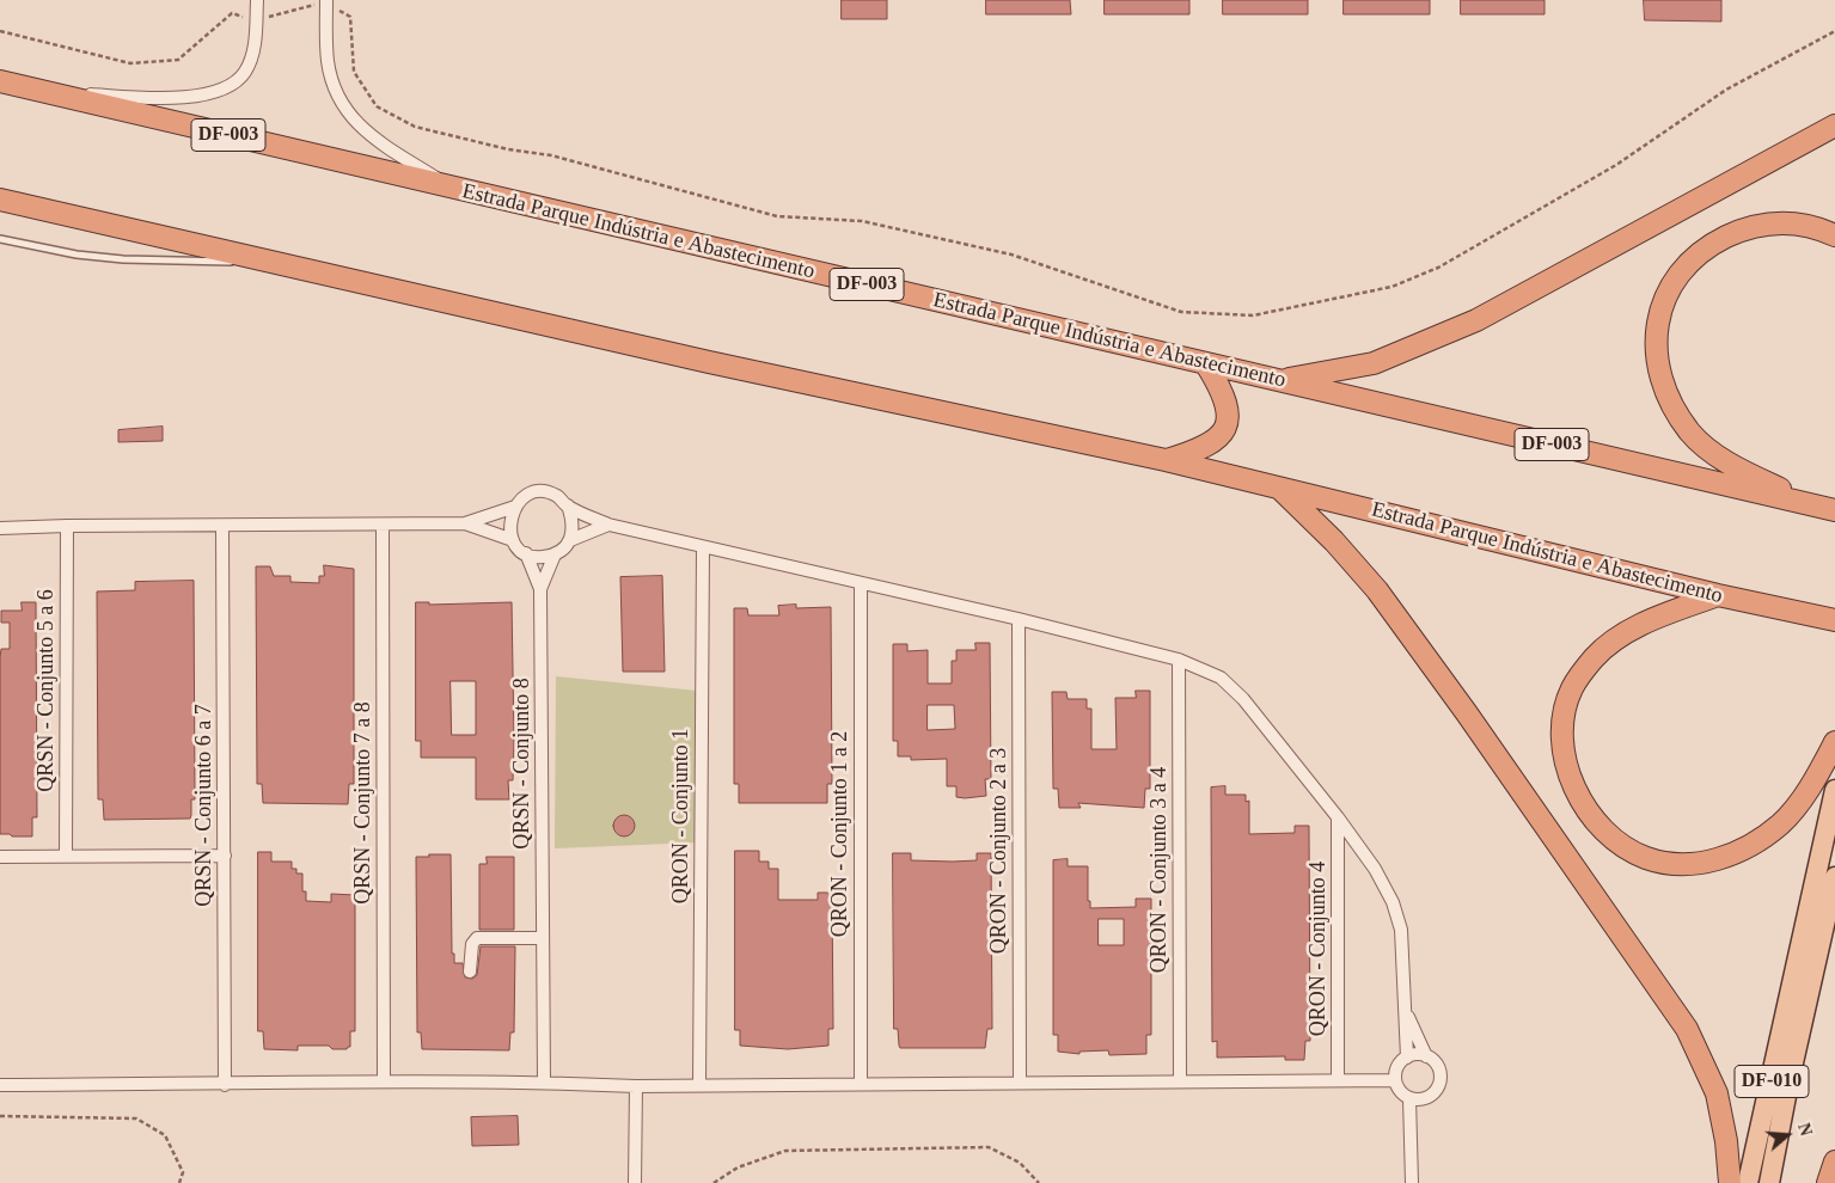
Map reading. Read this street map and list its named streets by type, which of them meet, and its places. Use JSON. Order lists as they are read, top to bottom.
{
  "streets": {
    "highway": ["DF-003", "Estrada Parque Indústria e Abastecimento"],
    "main road": ["DF-010"],
    "street": [
      "QRSN - Conjunto 5 a 6",
      "QRSN - Conjunto 8",
      "QRSN - Conjunto 7 a 8",
      "QRSN - Conjunto 6 a 7",
      "QRON - Conjunto 1",
      "QRON - Conjunto 1 a 2",
      "QRON - Conjunto 2 a 3",
      "QRON - Conjunto 3 a 4",
      "QRON - Conjunto 4"
    ]
  },
  "north": "right"
}
